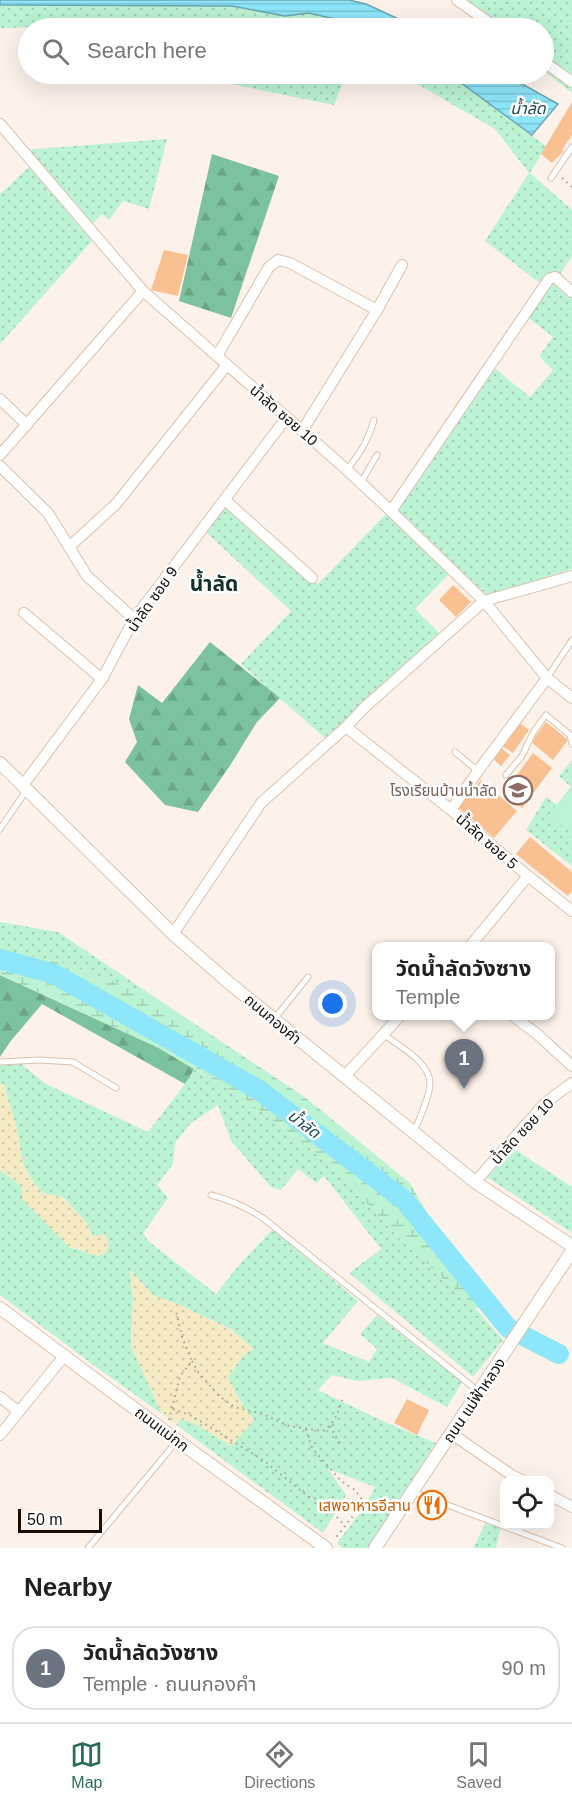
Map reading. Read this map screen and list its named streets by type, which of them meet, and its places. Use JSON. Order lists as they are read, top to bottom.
{
  "streets": {
    "street": [
      "น้ำลัด ซอย 10",
      "น้ำลัด ซอย 9",
      "น้ำลัด ซอย 5",
      "ถนนกองคำ",
      "ถนน แม่ฟ้าหลวง",
      "ถนนแม่กก"
    ]
  },
  "crossings": [
    ["น้ำลัด ซอย 10", "น้ำลัด ซอย 9"],
    ["น้ำลัด ซอย 10", "ถนนกองคำ"],
    ["น้ำลัด ซอย 9", "ถนนกองคำ"]
  ],
  "districts": ["น้ำลัด"],
  "water": ["น้ำลัด"],
  "places": {
    "school or university": ["โรงเรียนบ้านน้ำลัด"],
    "restaurant": ["เสพอาหารอีสาน"]
  },
  "scale_bar": "50 m",
  "page": {
    "search": "Search here",
    "popup": ["วัดน้ำลัดวังซาง", "Temple"],
    "pins": "1",
    "scale": "50 m",
    "heading": "Nearby",
    "list": [
      {
        "mark": "1",
        "name": "วัดน้ำลัดวังซาง",
        "note": "Temple · ถนนกองคำ",
        "value": "90 m"
      }
    ],
    "nav": ["Map", "Directions", "Saved"]
  }
}
